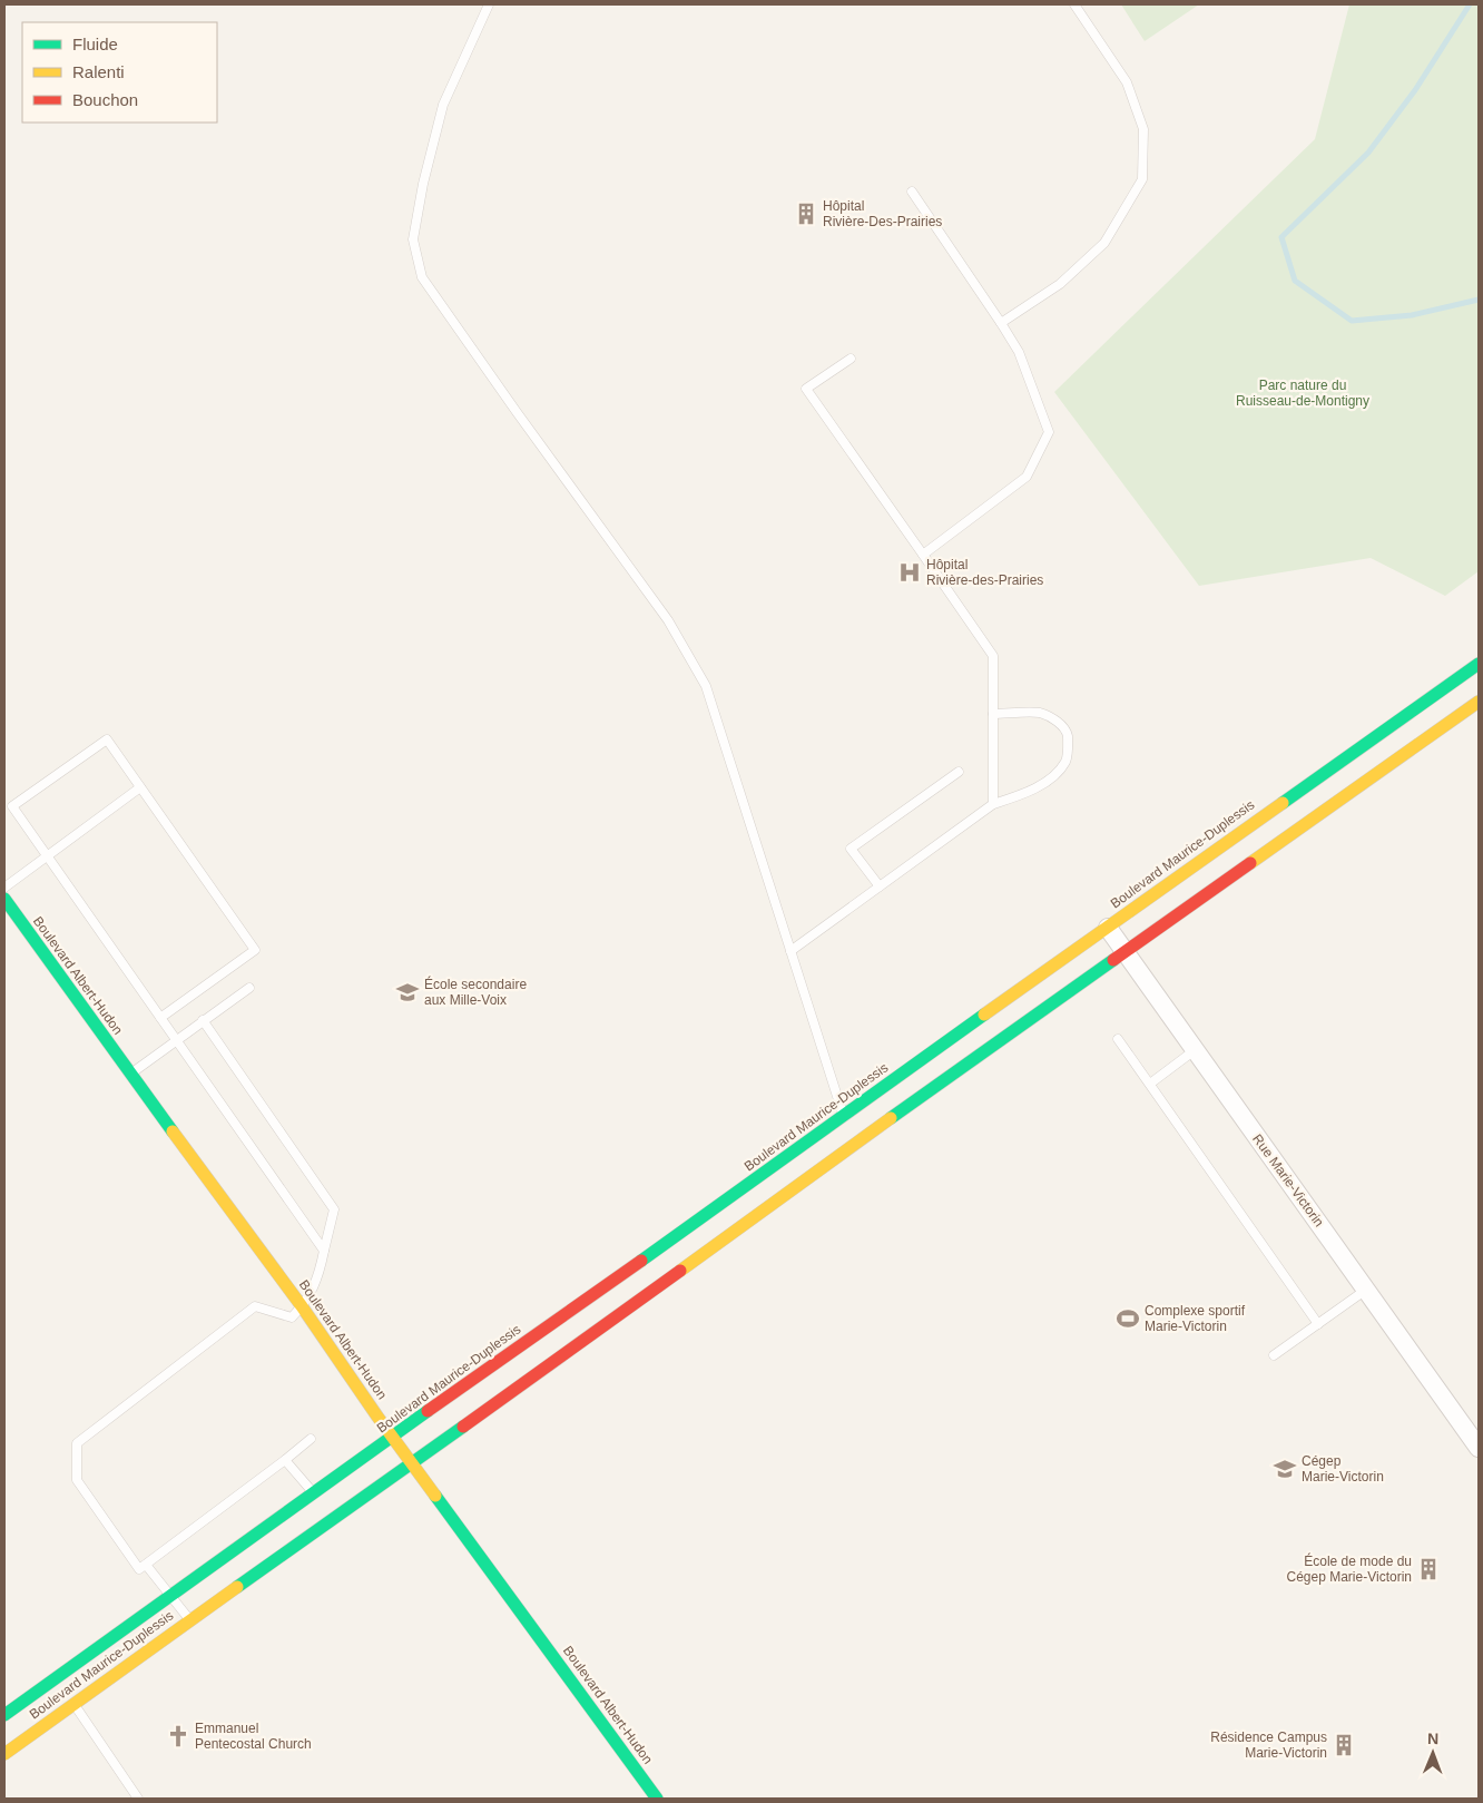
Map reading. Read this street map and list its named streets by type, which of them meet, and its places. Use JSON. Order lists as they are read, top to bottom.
{
  "streets": {
    "street": ["Boulevard Maurice-Duplessis", "Boulevard Albert-Hudon", "Rue Marie-Victorin"]
  },
  "crossings": [
    ["Boulevard Maurice-Duplessis", "Boulevard Albert-Hudon"],
    ["Boulevard Maurice-Duplessis", "Rue Marie-Victorin"]
  ],
  "parks": ["Parc nature du Ruisseau-de-Montigny"],
  "places": {
    "building": ["Hôpital Rivière-Des-Prairies", "École de mode du Cégep Marie-Victorin", "Résidence Campus Marie-Victorin"],
    "hospital": ["Hôpital Rivière-des-Prairies"],
    "school or university": ["École secondaire aux Mille-Voix", "Cégep Marie-Victorin"],
    "sports": ["Complexe sportif Marie-Victorin"],
    "church": ["Emmanuel Pentecostal Church"]
  },
  "legend": ["Fluide", "Ralenti", "Bouchon"],
  "north": "top"
}
